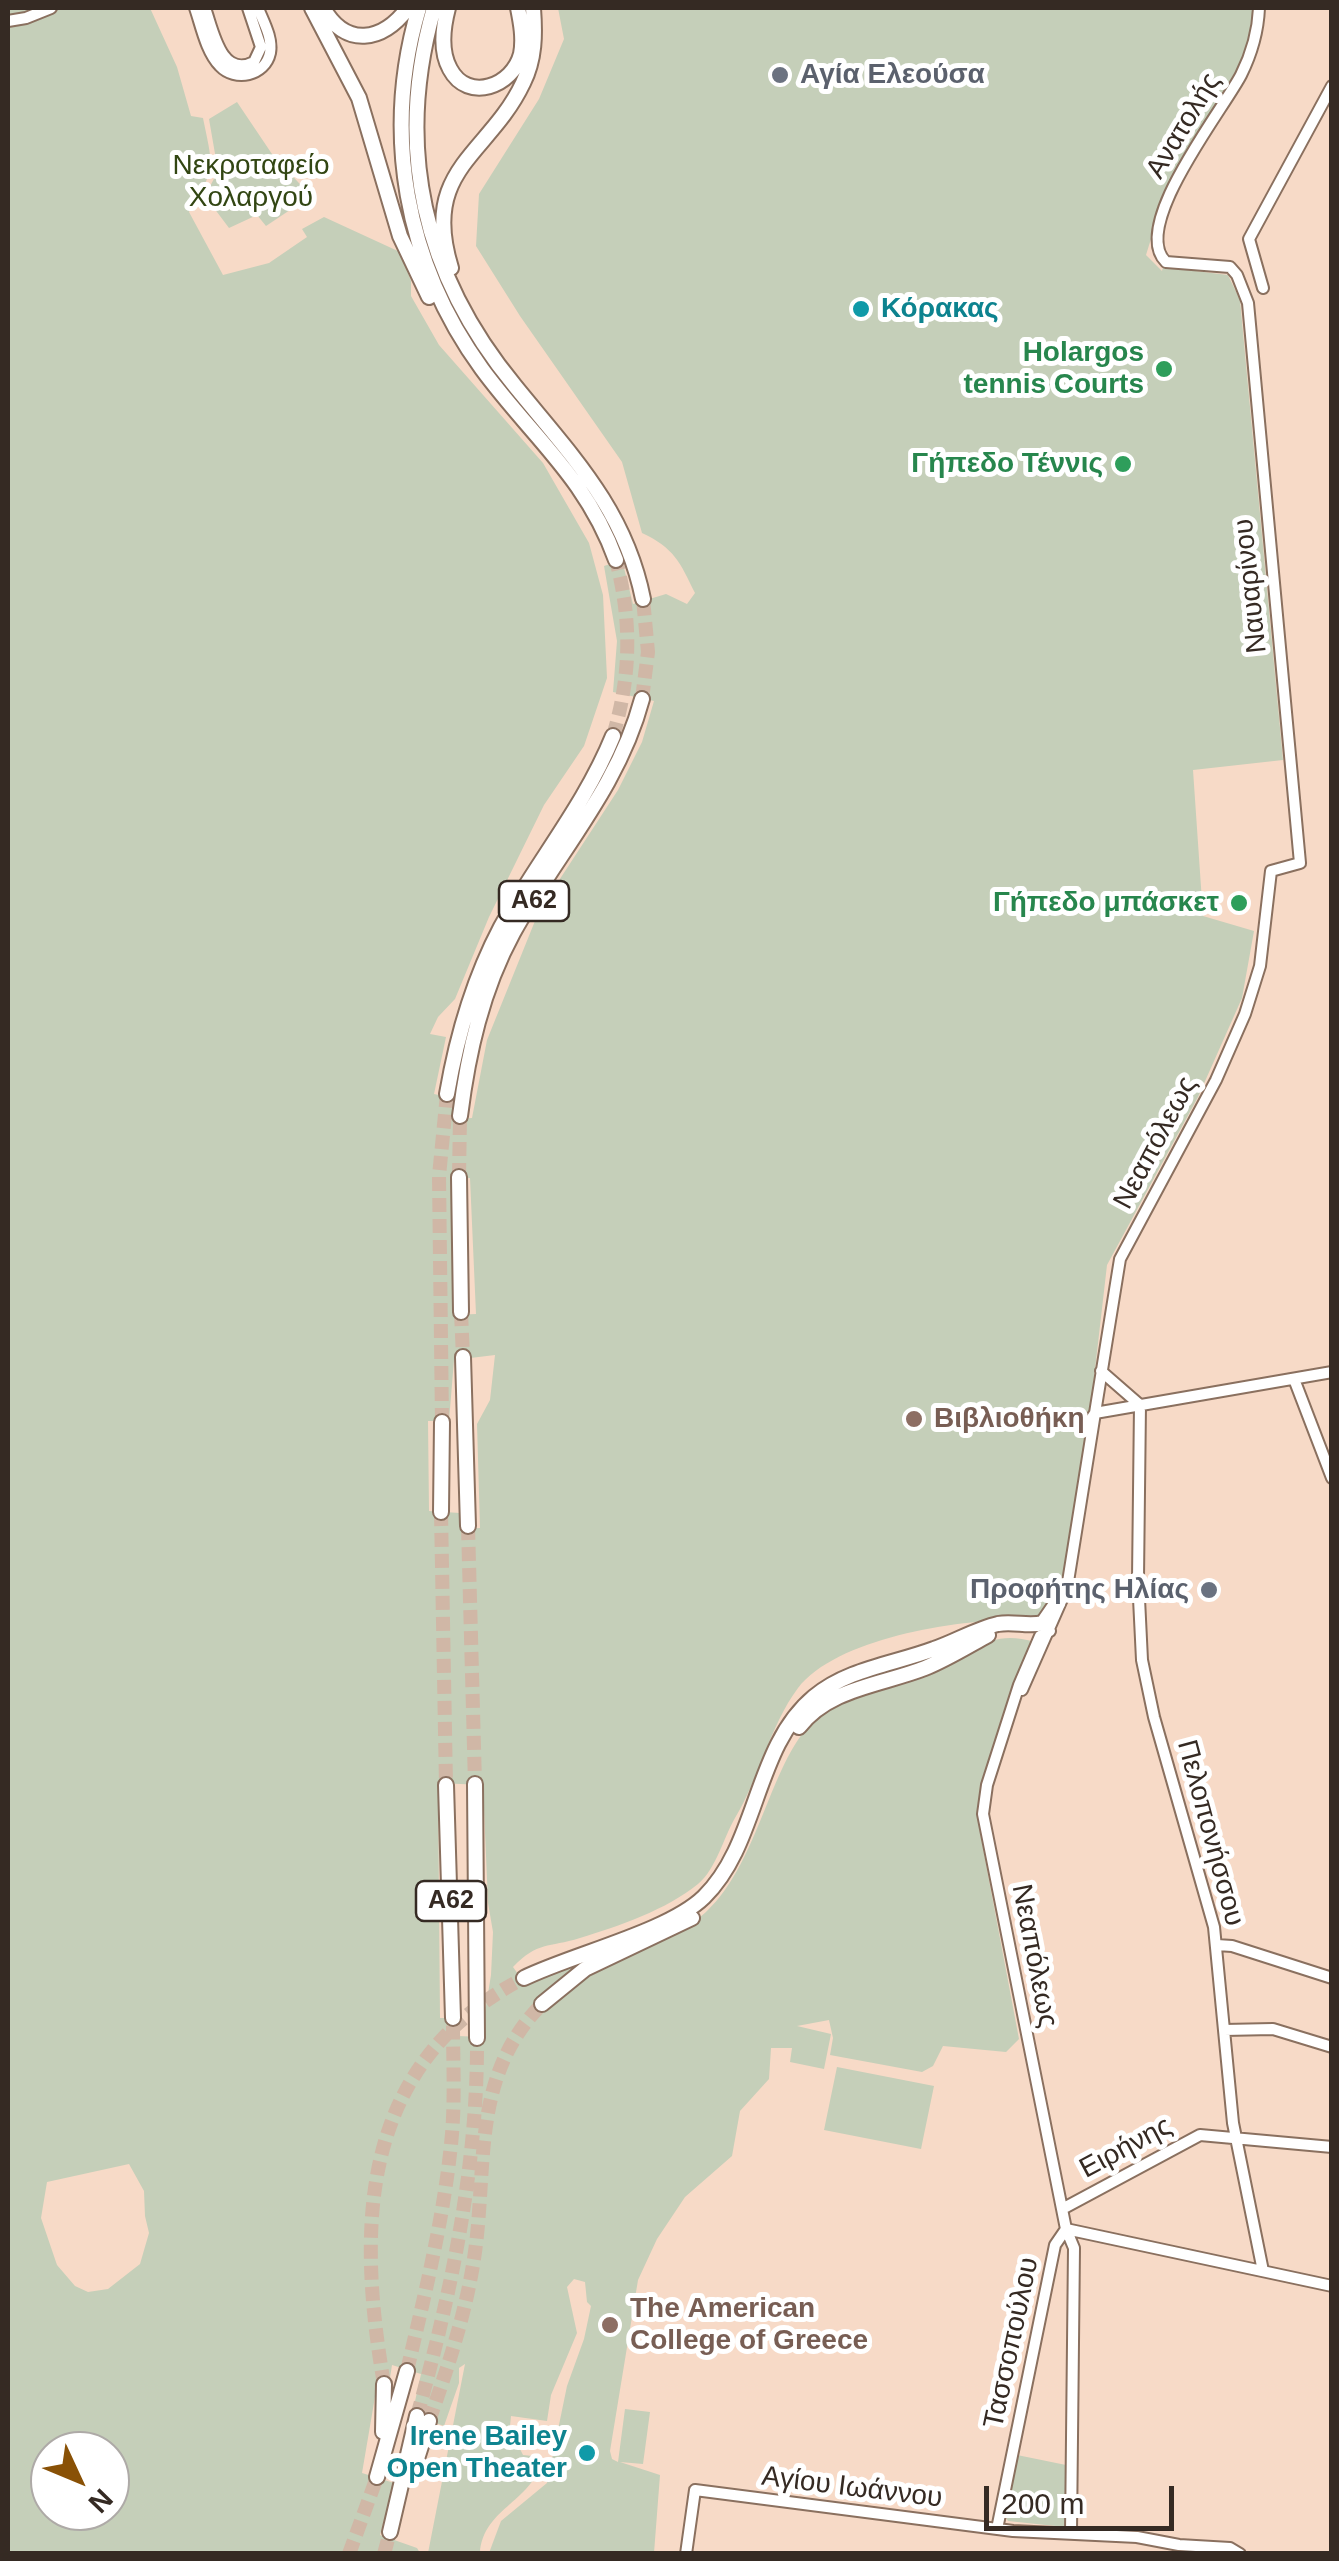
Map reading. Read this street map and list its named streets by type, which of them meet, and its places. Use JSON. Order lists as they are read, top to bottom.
{
  "streets": {
    "highway": ["Α62"],
    "street": [
      "Ανατολής",
      "Ναυαρίνου",
      "Νεαπόλεως",
      "Πελοπονήσσου",
      "Ειρήνης",
      "Τασσοπούλου",
      "Αγίου Ιωάννου"
    ]
  },
  "crossings": [
    ["Ανατολής", "Ναυαρίνου"],
    ["Ναυαρίνου", "Νεαπόλεως"],
    ["Νεαπόλεως", "Ειρήνης"],
    ["Νεαπόλεως", "Τασσοπούλου"],
    ["Νεαπόλεως", "Αγίου Ιωάννου"],
    ["Πελοπονήσσου", "Ειρήνης"],
    ["Τασσοπούλου", "Αγίου Ιωάννου"]
  ],
  "parks": ["Νεκροταφείο Χολαργού"],
  "places": [
    "Αγία Ελεούσα",
    "Κόρακας",
    "Holargos tennis Courts",
    "Γήπεδο Τέννις",
    "Γήπεδο μπάσκετ",
    "Βιβλιοθήκη",
    "Προφήτης Ηλίας",
    "The American College of Greece",
    "Irene Bailey Open Theater"
  ],
  "scale_bar": "200 m",
  "north": "bottom right"
}
